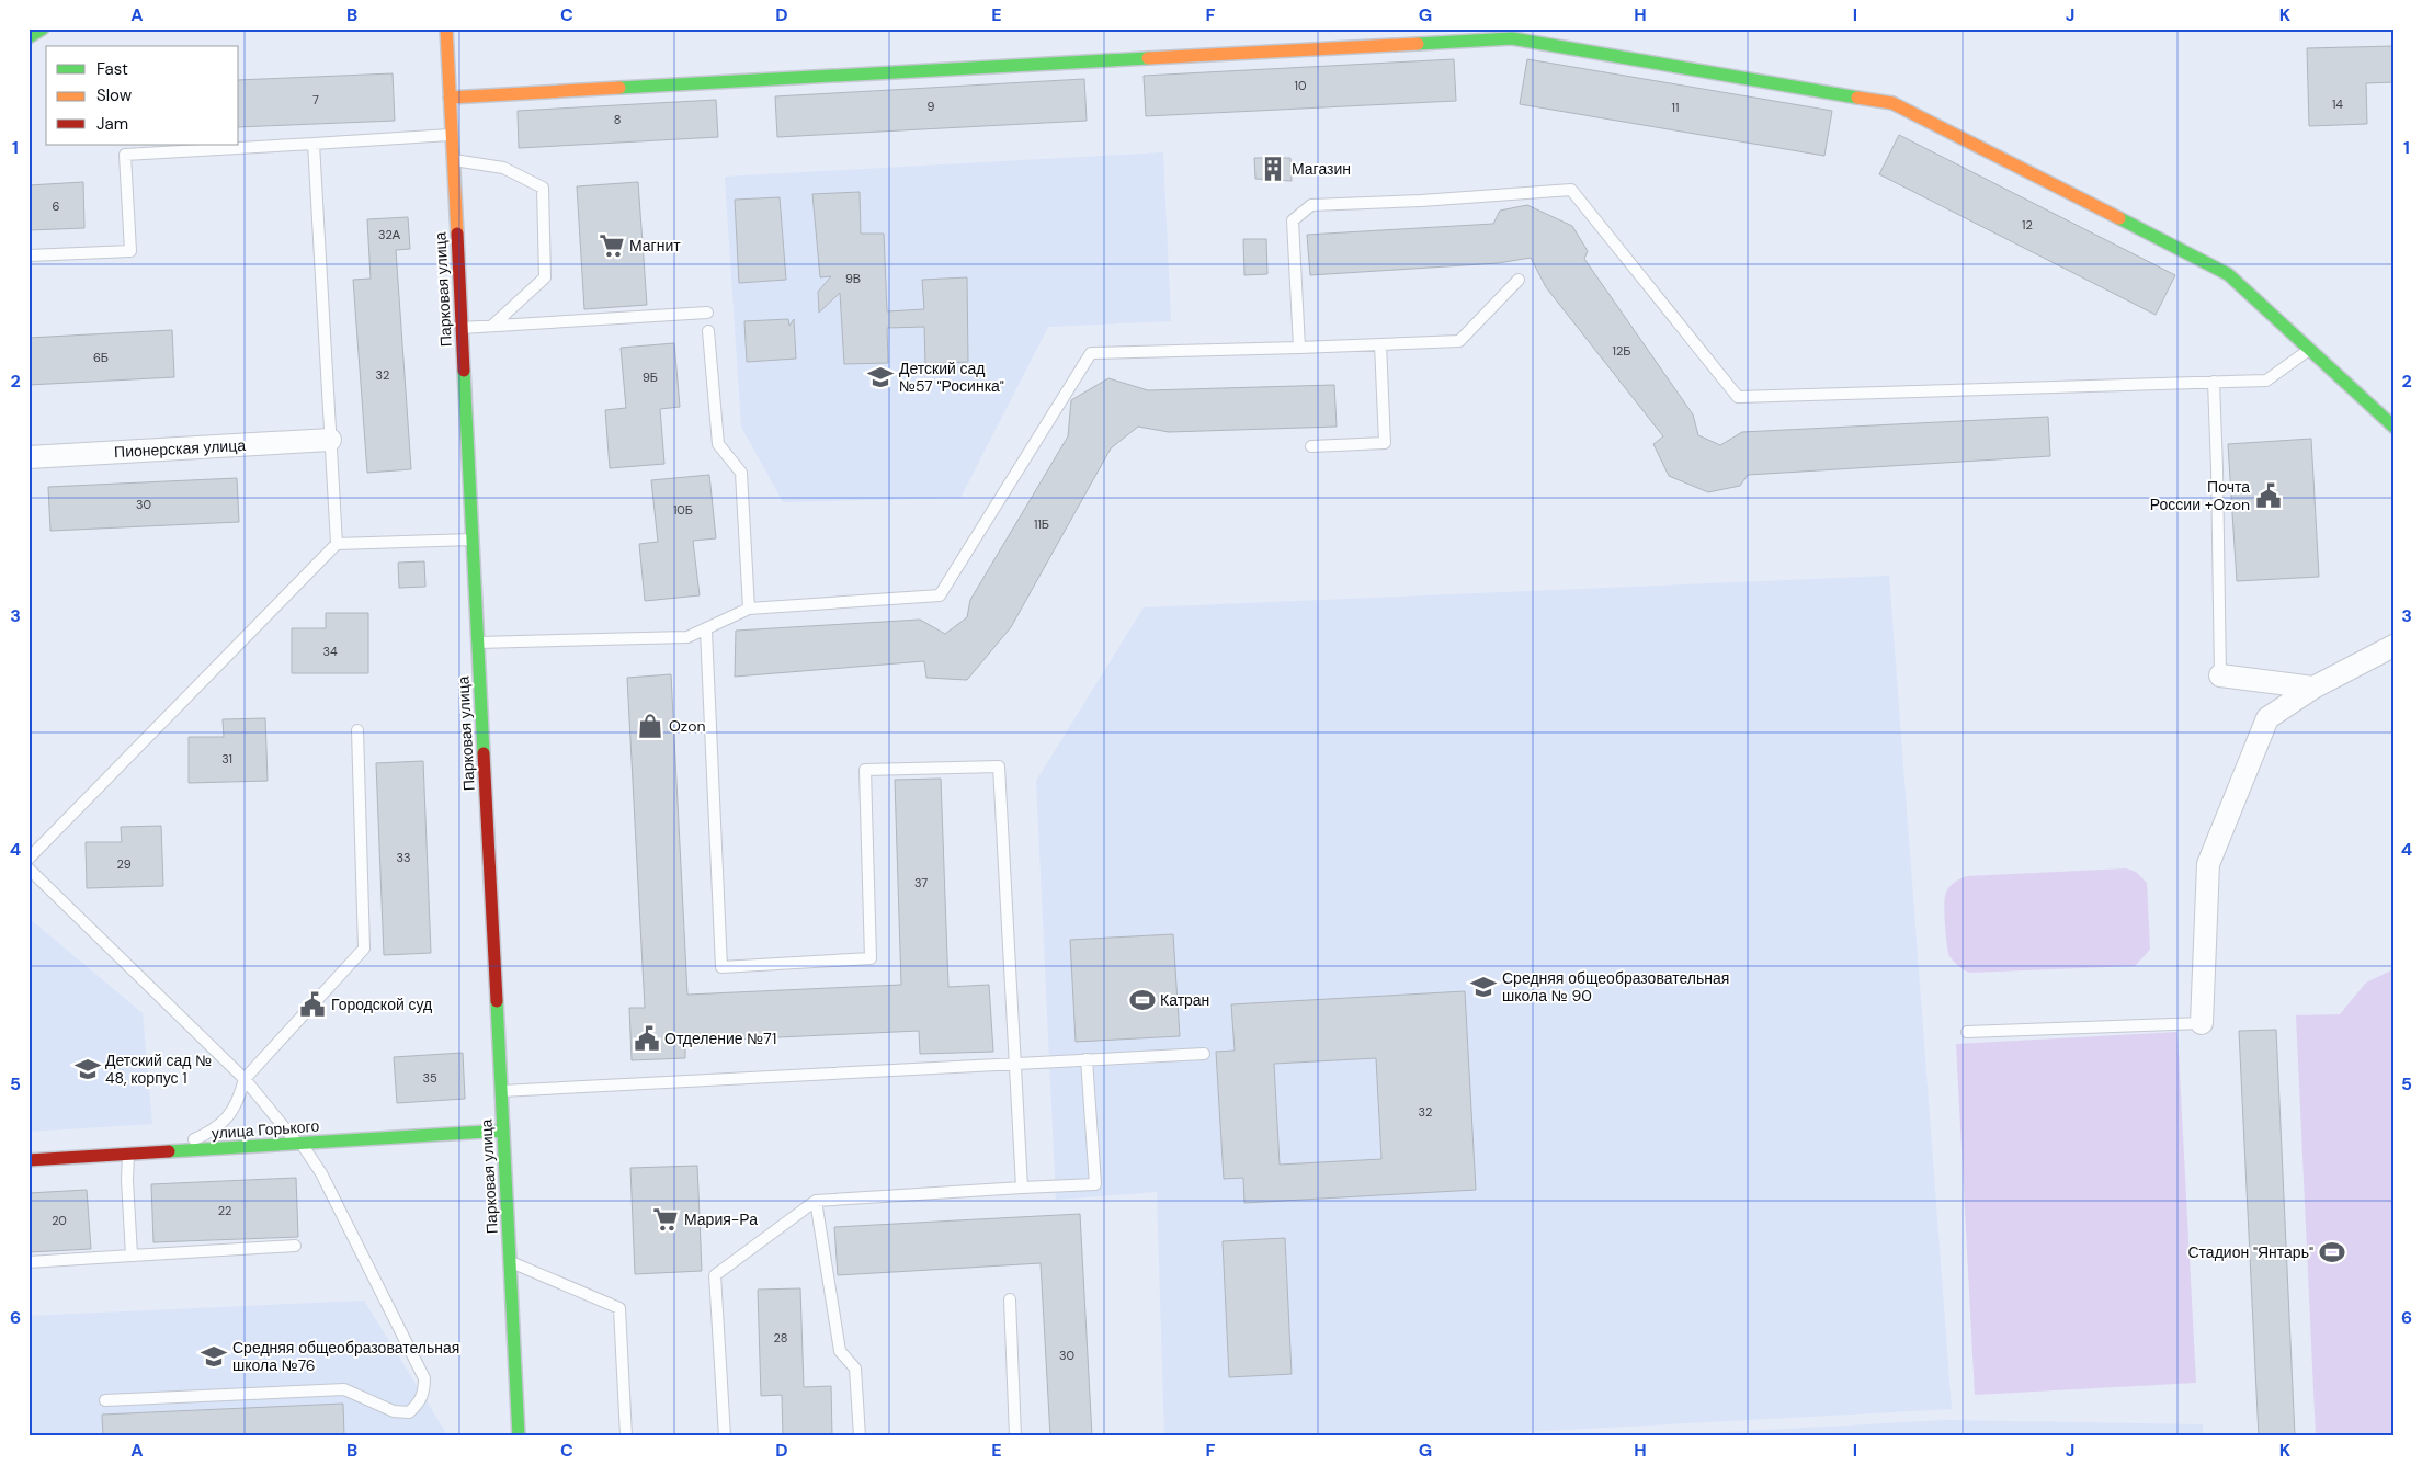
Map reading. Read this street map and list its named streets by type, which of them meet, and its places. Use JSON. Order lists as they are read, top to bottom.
{
  "streets": {
    "street": ["Парковая улица", "Пионерская улица", "улица Горького"]
  },
  "crossings": [
    ["Парковая улица", "улица Горького"]
  ],
  "places": {
    "building": ["Магазин"],
    "supermarket": ["Магнит", "Мария-Ра"],
    "school or university": [
      "Детский сад №57 \"Росинка\"",
      "Средняя общеобразовательная школа № 90",
      "Детский сад № 48, корпус 1",
      "Средняя общеобразовательная школа №76"
    ],
    "public building": ["Почта России +Ozon", "Городской суд", "Отделение №71"],
    "shop": ["Ozon"],
    "sports": ["Катран", "Стадион \"Янтарь\""]
  },
  "house_numbers": [
    "10",
    "7",
    "14",
    "9",
    "11",
    "8",
    "6",
    "12",
    "32А",
    "9В",
    "12Б",
    "6Б",
    "32",
    "9Б",
    "30",
    "10Б",
    "11Б",
    "34",
    "31",
    "33",
    "29",
    "37",
    "35",
    "32",
    "22",
    "20",
    "28",
    "30"
  ],
  "legend": ["Fast", "Slow", "Jam"],
  "grid": {
    "columns": [
      "A",
      "B",
      "C",
      "D",
      "E",
      "F",
      "G",
      "H",
      "I",
      "J",
      "K"
    ],
    "rows": [
      "1",
      "2",
      "3",
      "4",
      "5",
      "6"
    ]
  }
}
